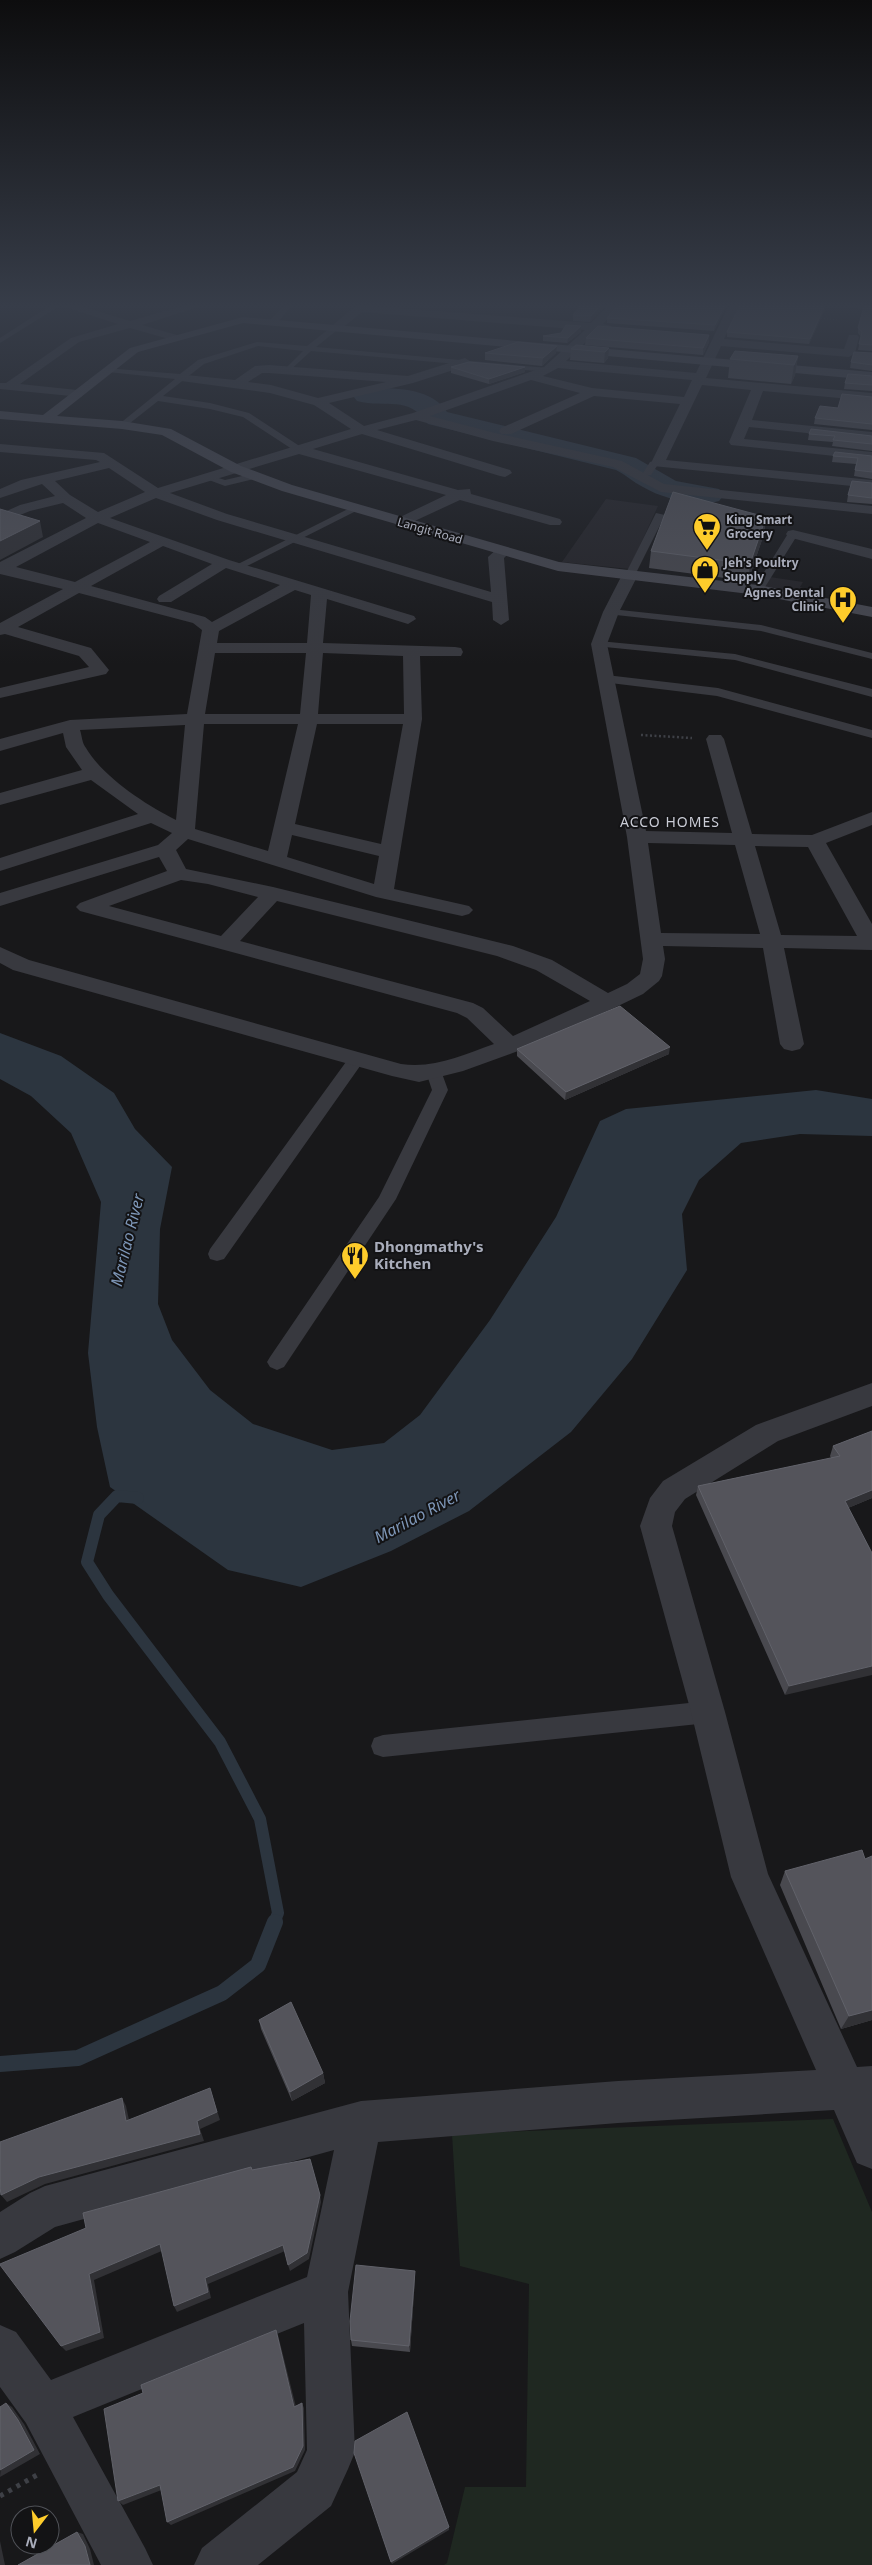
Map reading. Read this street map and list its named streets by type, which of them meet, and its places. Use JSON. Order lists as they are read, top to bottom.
{
  "streets": {
    "street": ["Langit Road"]
  },
  "districts": ["ACCO HOMES"],
  "water": ["Marilao River"],
  "places": {
    "supermarket": ["King Smart Grocery"],
    "shop": ["Jeh's Poultry Supply"],
    "hospital": ["Agnes Dental Clinic"],
    "restaurant": ["Dhongmathy's Kitchen"]
  },
  "north": "bottom"
}
